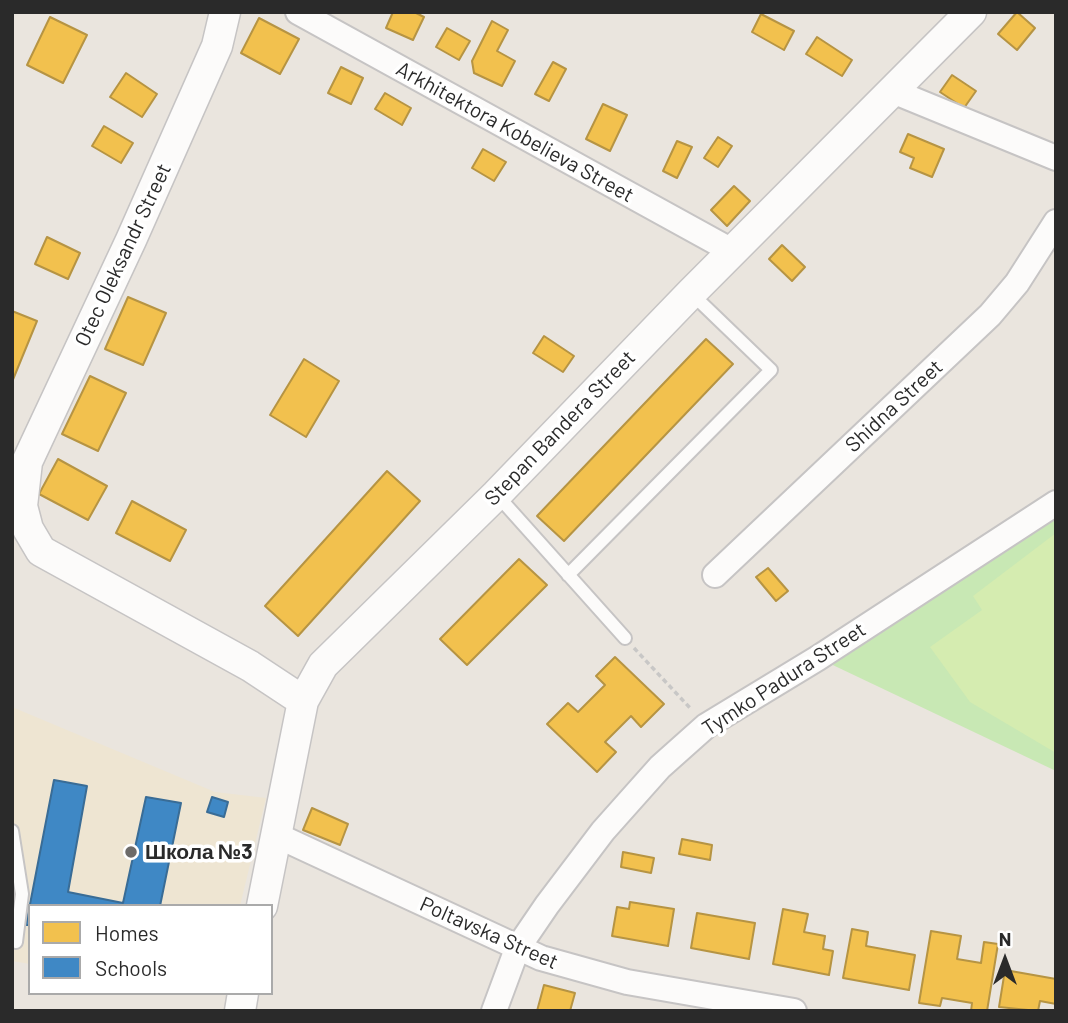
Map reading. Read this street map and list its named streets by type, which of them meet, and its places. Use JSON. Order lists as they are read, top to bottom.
{
  "streets": {
    "street": [
      "Arkhitektora Kobelieva Street",
      "Otec Oleksandr Street",
      "Shidna Street",
      "Stepan Bandera Street",
      "Tymko Padura Street",
      "Poltavska Street"
    ]
  },
  "crossings": [
    ["Arkhitektora Kobelieva Street", "Stepan Bandera Street"],
    ["Stepan Bandera Street", "Poltavska Street"],
    ["Tymko Padura Street", "Poltavska Street"]
  ],
  "places": ["Школа №3"],
  "legend": ["Homes", "Schools"],
  "north": "top"
}
